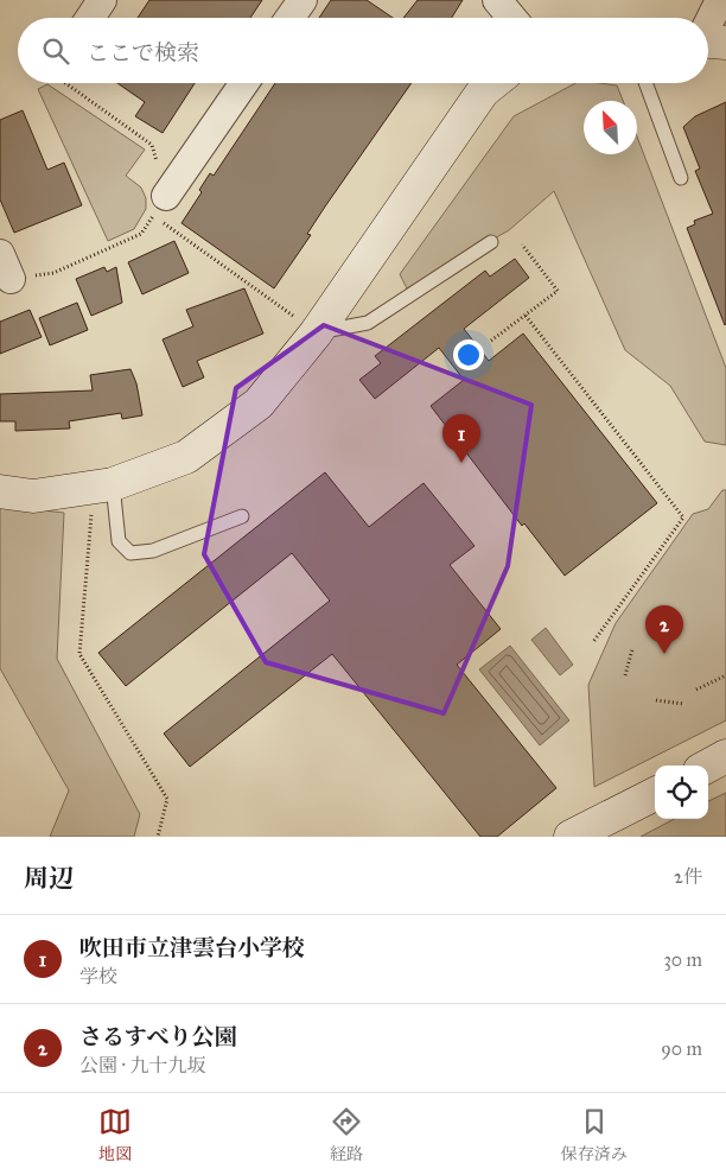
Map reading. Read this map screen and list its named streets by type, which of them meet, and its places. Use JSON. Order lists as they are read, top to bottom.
{
  "north": "top left",
  "page": {
    "search": "ここで検索",
    "pins": ["1", "2"],
    "heading": ["周辺", "2件"],
    "list": [
      {
        "mark": "1",
        "name": "吹田市立津雲台小学校",
        "note": "学校",
        "value": "30 m"
      },
      {
        "mark": "2",
        "name": "さるすべり公園",
        "note": "公園 · 九十九坂",
        "value": "90 m"
      }
    ],
    "nav": ["地図", "経路", "保存済み"]
  }
}
